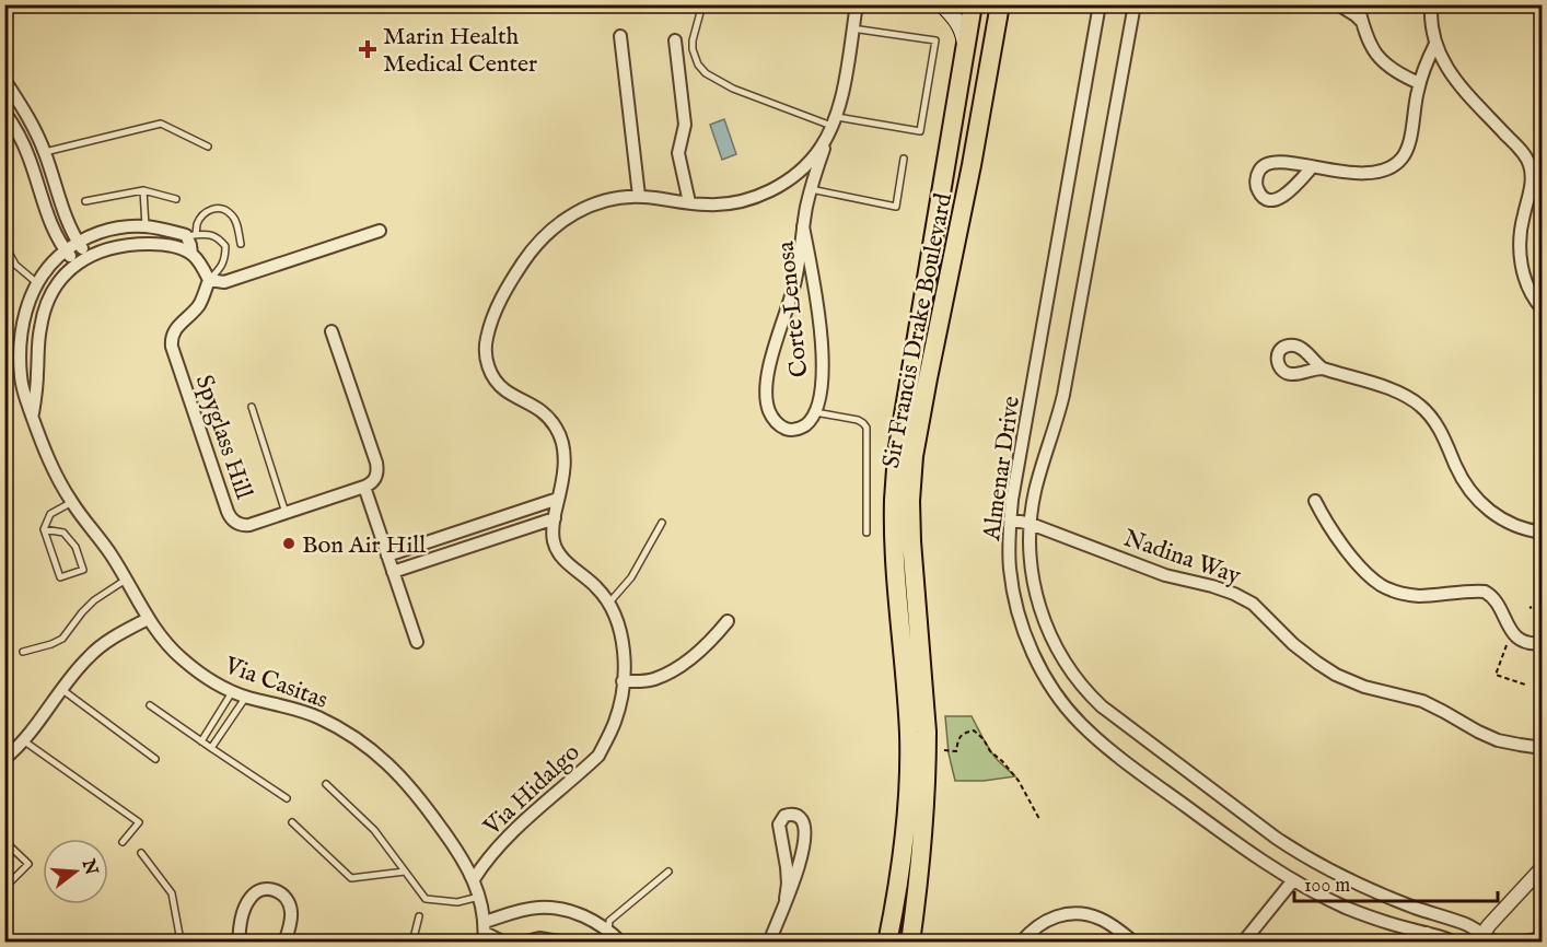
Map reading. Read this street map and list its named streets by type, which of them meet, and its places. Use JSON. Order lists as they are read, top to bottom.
{
  "streets": {
    "main road": ["Sir Francis Drake Boulevard"],
    "street": [
      "Corte Lenosa",
      "Spyglass Hill",
      "Almenar Drive",
      "Nadina Way",
      "Via Casitas",
      "Via Hidalgo"
    ]
  },
  "crossings": [
    ["Corte Lenosa", "Via Hidalgo"],
    ["Almenar Drive", "Nadina Way"],
    ["Via Casitas", "Via Hidalgo"]
  ],
  "places": {
    "health": ["Marin Health Medical Center"],
    "other": ["Bon Air Hill"]
  },
  "scale_bar": "100 m",
  "north": "right"
}
